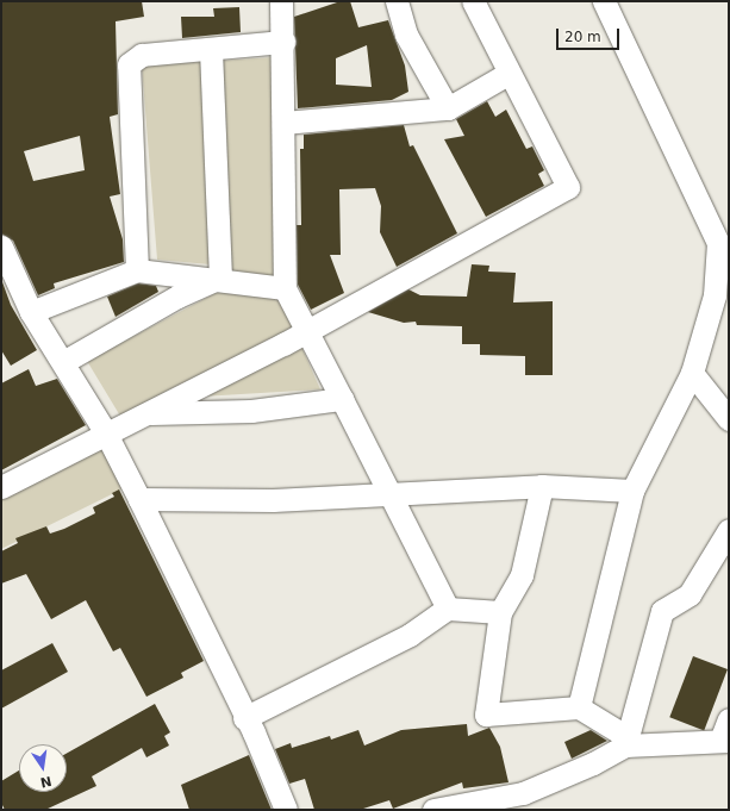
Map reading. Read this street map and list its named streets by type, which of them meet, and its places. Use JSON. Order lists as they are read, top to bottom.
{
  "scale_bar": "20 m",
  "north": "bottom"
}
